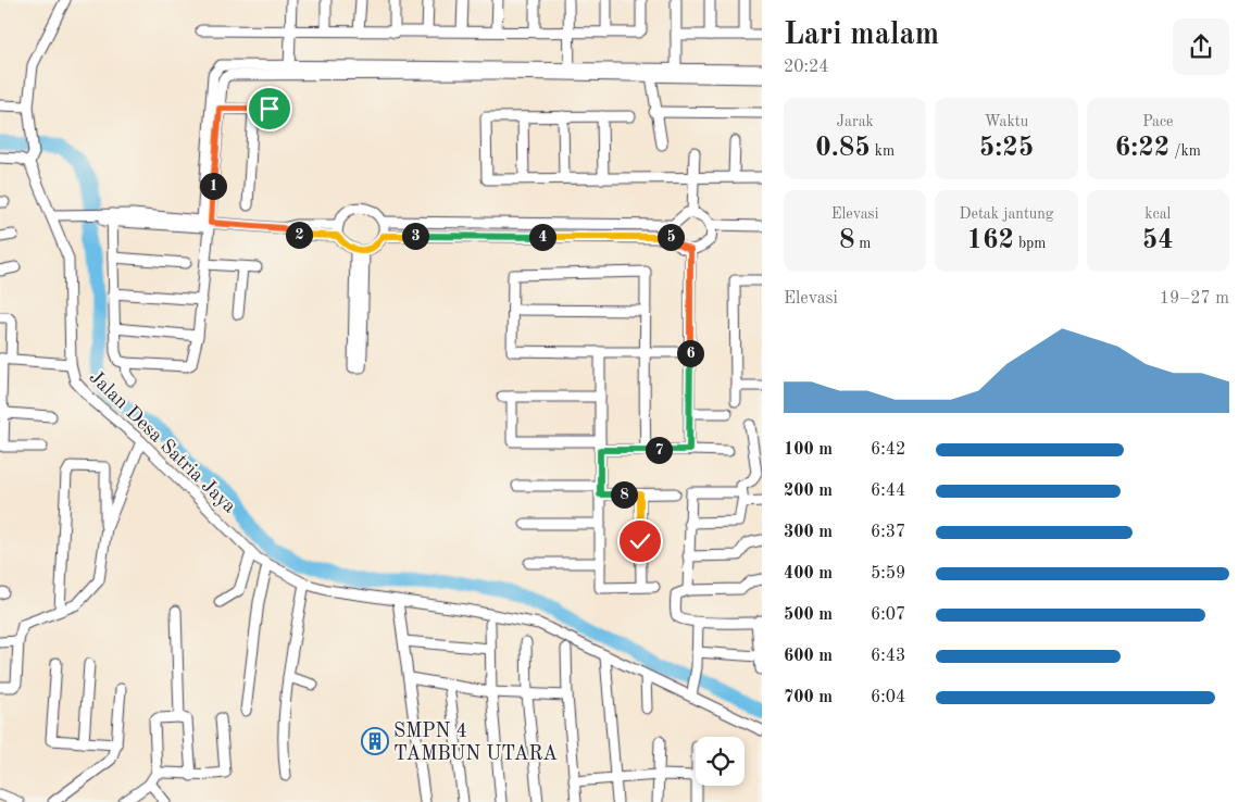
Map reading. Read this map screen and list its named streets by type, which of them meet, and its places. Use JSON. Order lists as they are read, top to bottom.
{
  "streets": {
    "street": ["Jalan Desa Satria Jaya"]
  },
  "places": {
    "building": ["SMPN 4 TAMBUN UTARA"]
  },
  "page": {
    "heading": ["Lari malam", "20:24"],
    "stats": [
      ["Jarak", "0.85 km"],
      ["Waktu", "5:25"],
      ["Pace", "6:22 /km"],
      ["Elevasi", "8 m"],
      ["Detak jantung", "162 bpm"],
      ["kcal", "54"]
    ],
    "pins": [
      "1",
      "2",
      "3",
      "4",
      "5",
      "6",
      "7",
      "8"
    ],
    "chart": ["Elevasi", "19–27 m"],
    "list": [
      {
        "name": "100 m",
        "note": "6:42"
      },
      {
        "name": "200 m",
        "note": "6:44"
      },
      {
        "name": "300 m",
        "note": "6:37"
      },
      {
        "name": "400 m",
        "note": "5:59"
      },
      {
        "name": "500 m",
        "note": "6:07"
      },
      {
        "name": "600 m",
        "note": "6:43"
      },
      {
        "name": "700 m",
        "note": "6:04"
      }
    ]
  }
}
